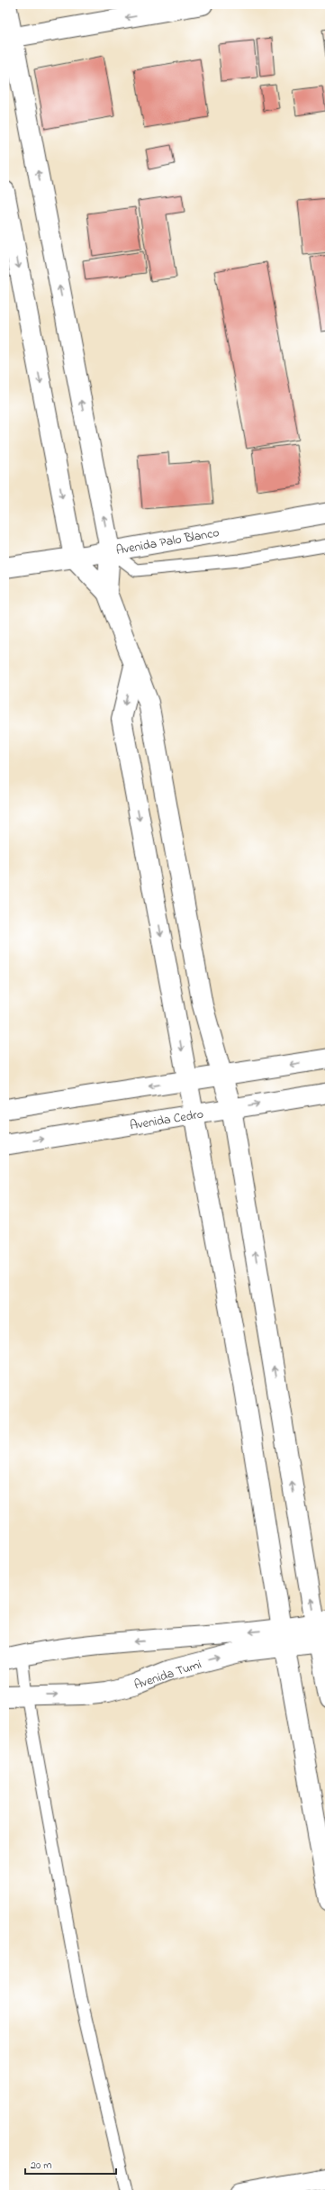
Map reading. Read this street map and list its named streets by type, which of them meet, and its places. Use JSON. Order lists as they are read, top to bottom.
{
  "streets": {
    "street": ["Avenida Palo Blanco", "Avenida Cedro", "Avenida Tumi"]
  },
  "scale_bar": "20 m"
}
